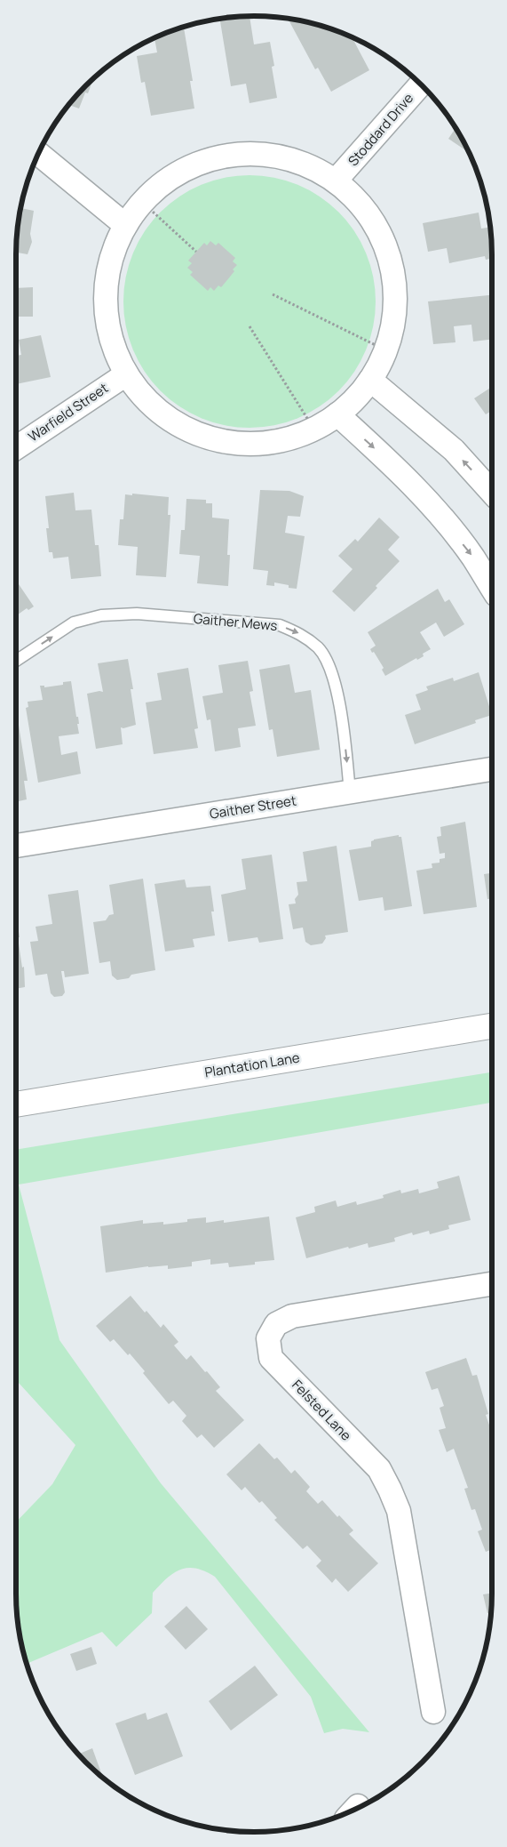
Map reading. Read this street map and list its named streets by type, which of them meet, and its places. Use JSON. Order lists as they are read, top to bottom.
{
  "streets": {
    "street": [
      "Stoddard Drive",
      "Warfield Street",
      "Gaither Street",
      "Plantation Lane",
      "Felsted Lane"
    ],
    "lane": ["Gaither Mews"]
  },
  "crossings": [
    ["Gaither Mews", "Gaither Street"]
  ]
}
